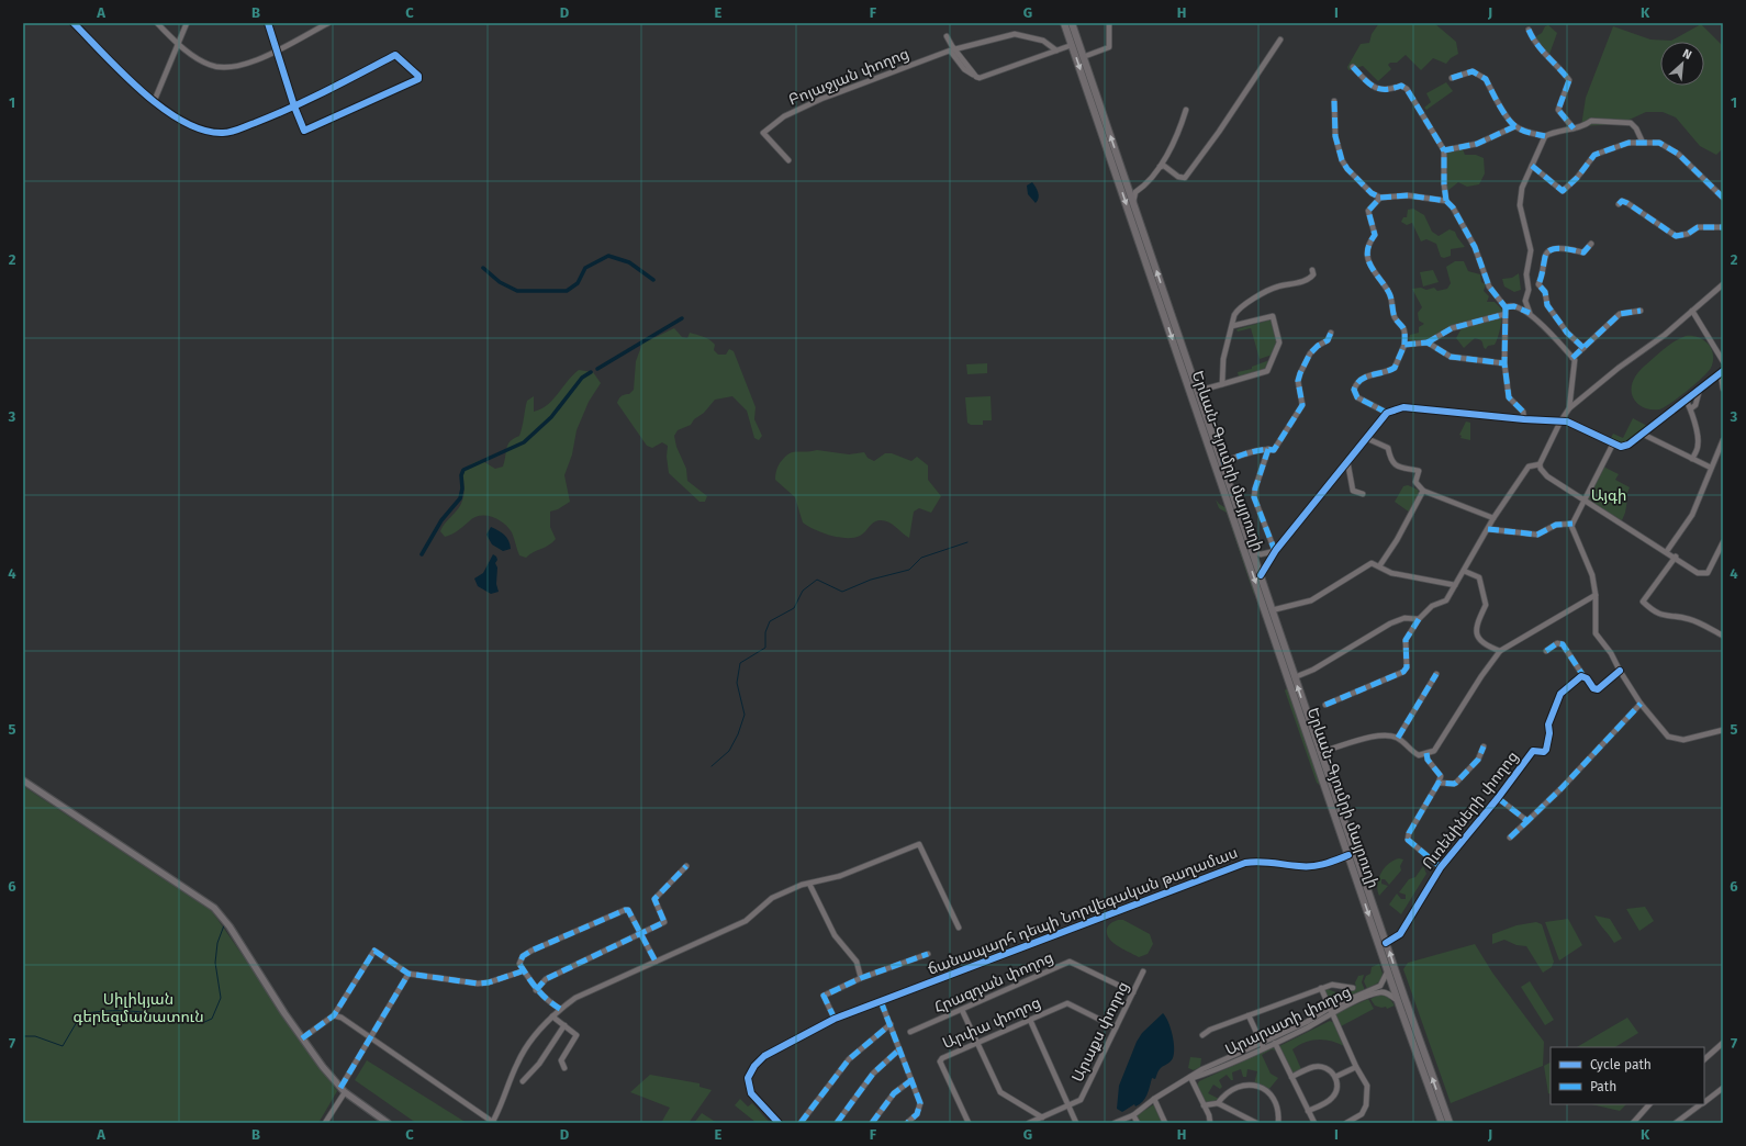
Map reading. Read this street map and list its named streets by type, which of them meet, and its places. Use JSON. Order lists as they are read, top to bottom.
{
  "streets": {
    "highway": ["Երևան-Գյումրի մայրուղի"],
    "street": [
      "Բոյաջյան փողոց",
      "Ուռենիների փողոց",
      "ճանապարհ դեպի Նորվեգական թաղամաս",
      "Հրազդան փողոց",
      "Արարատի փողոց",
      "Արփա փողոց",
      "Արաքս փողոց"
    ]
  },
  "crossings": [
    ["Երևան-Գյումրի մայրուղի", "Ուռենիների փողոց"],
    ["Երևան-Գյումրի մայրուղի", "ճանապարհ դեպի Նորվեգական թաղամաս"],
    ["Երևան-Գյումրի մայրուղի", "Արարատի փողոց"],
    ["Հրազդան փողոց", "Արաքս փողոց"],
    ["Արփա փողոց", "Արաքս փողոց"]
  ],
  "parks": ["Այգի", "Սիլիկյան գերեզմանատուն"],
  "legend": ["Cycle path", "Path"],
  "north": "top right",
  "grid": {
    "columns": [
      "A",
      "B",
      "C",
      "D",
      "E",
      "F",
      "G",
      "H",
      "I",
      "J",
      "K"
    ],
    "rows": [
      "1",
      "2",
      "3",
      "4",
      "5",
      "6",
      "7"
    ]
  }
}
